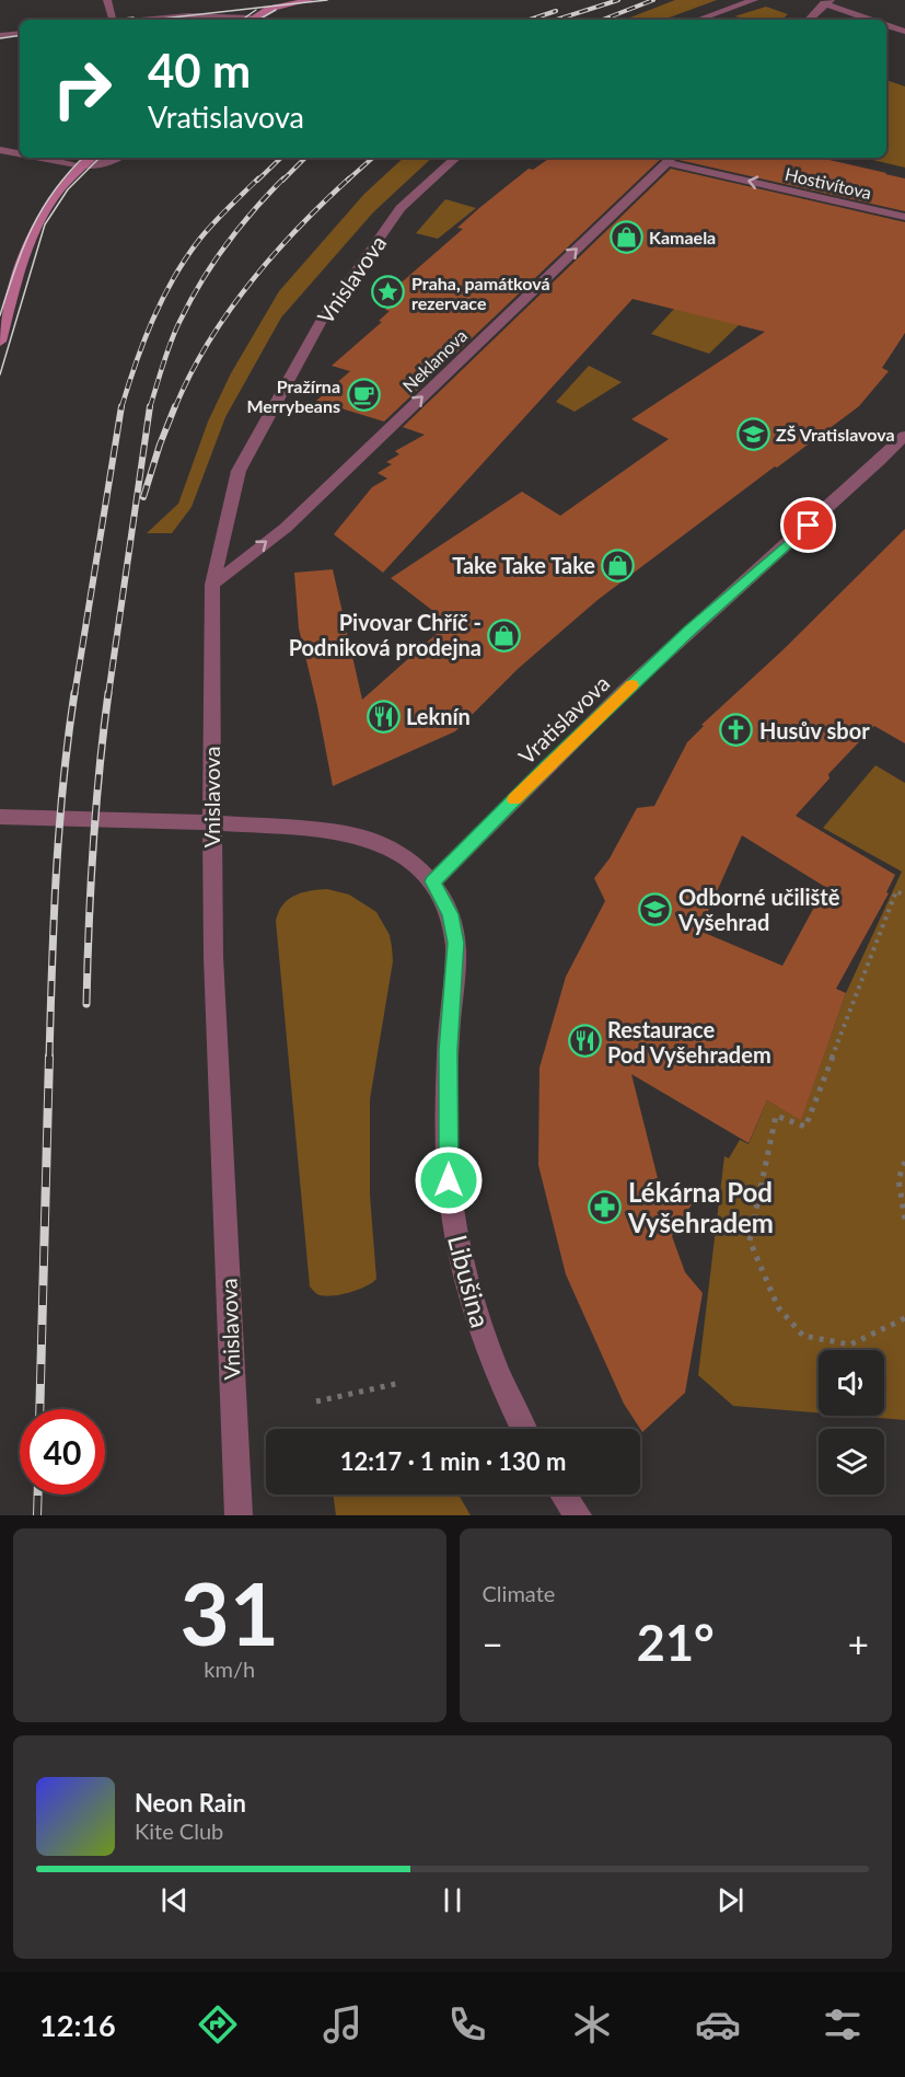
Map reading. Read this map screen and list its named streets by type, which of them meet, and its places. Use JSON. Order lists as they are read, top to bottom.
{
  "streets": {
    "street": [
      "Hostivítova",
      "Vnislavova",
      "Neklanova",
      "Vratislavova",
      "Libušina"
    ]
  },
  "crossings": [
    ["Hostivítova", "Neklanova"],
    ["Vnislavova", "Neklanova"],
    ["Vratislavova", "Libušina"]
  ],
  "one_way": ["Hostivítova", "Neklanova"],
  "places": {
    "shop": ["Kamaela", "Take Take Take", "Pivovar Chříč - Podniková prodejna"],
    "place": ["Praha, památková rezervace"],
    "cafe": ["Pražírna Merrybeans"],
    "school or university": ["ZŠ Vratislavova", "Odborné učiliště Vyšehrad"],
    "restaurant": ["Leknín", "Restaurace Pod Vyšehradem"],
    "church": ["Husův sbor"],
    "pharmacy": ["Lékárna Pod Vyšehradem"]
  },
  "page": {
    "turn": ["40 m", "Vratislavova"],
    "limit": "40",
    "trip": "12:17 · 1 min · 130 m",
    "tile": [
      ["31", "km/h"],
      "Climate"
    ],
    "heat": ["−", "21°", "+"],
    "song": ["Neon Rain", "Kite Club"],
    "tabs": "12:16"
  }
}
